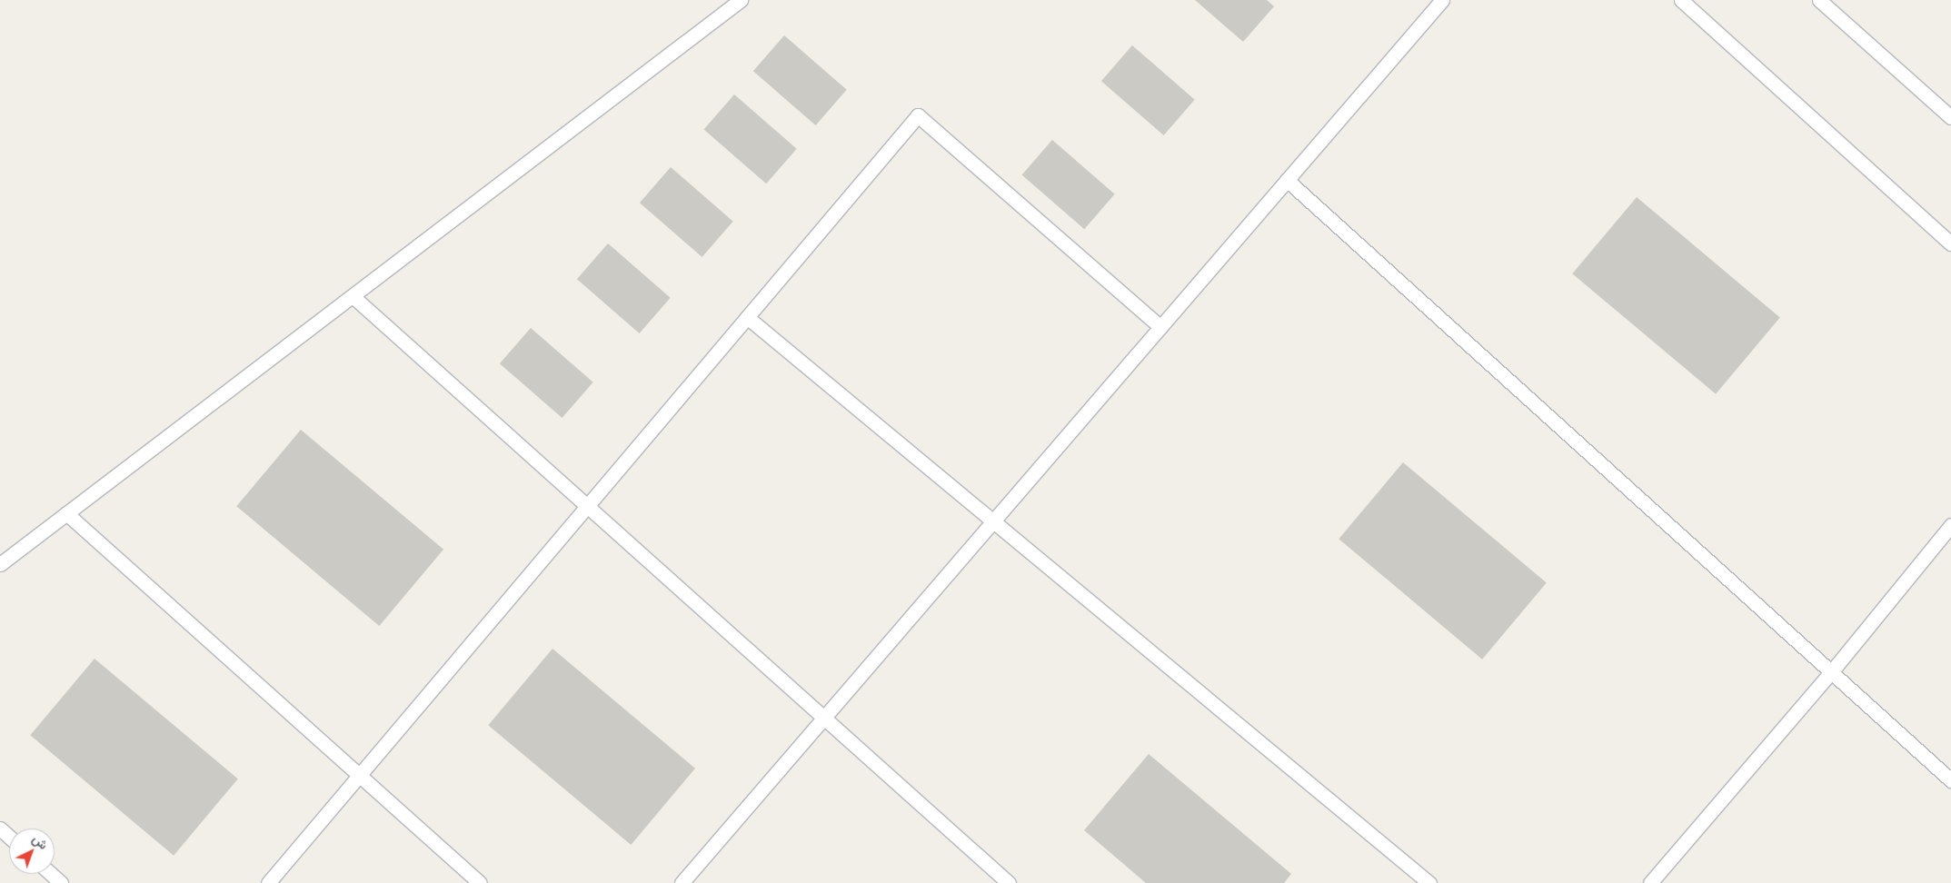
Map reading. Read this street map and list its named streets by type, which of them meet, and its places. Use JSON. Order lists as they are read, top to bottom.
{
  "north": "top right"
}
